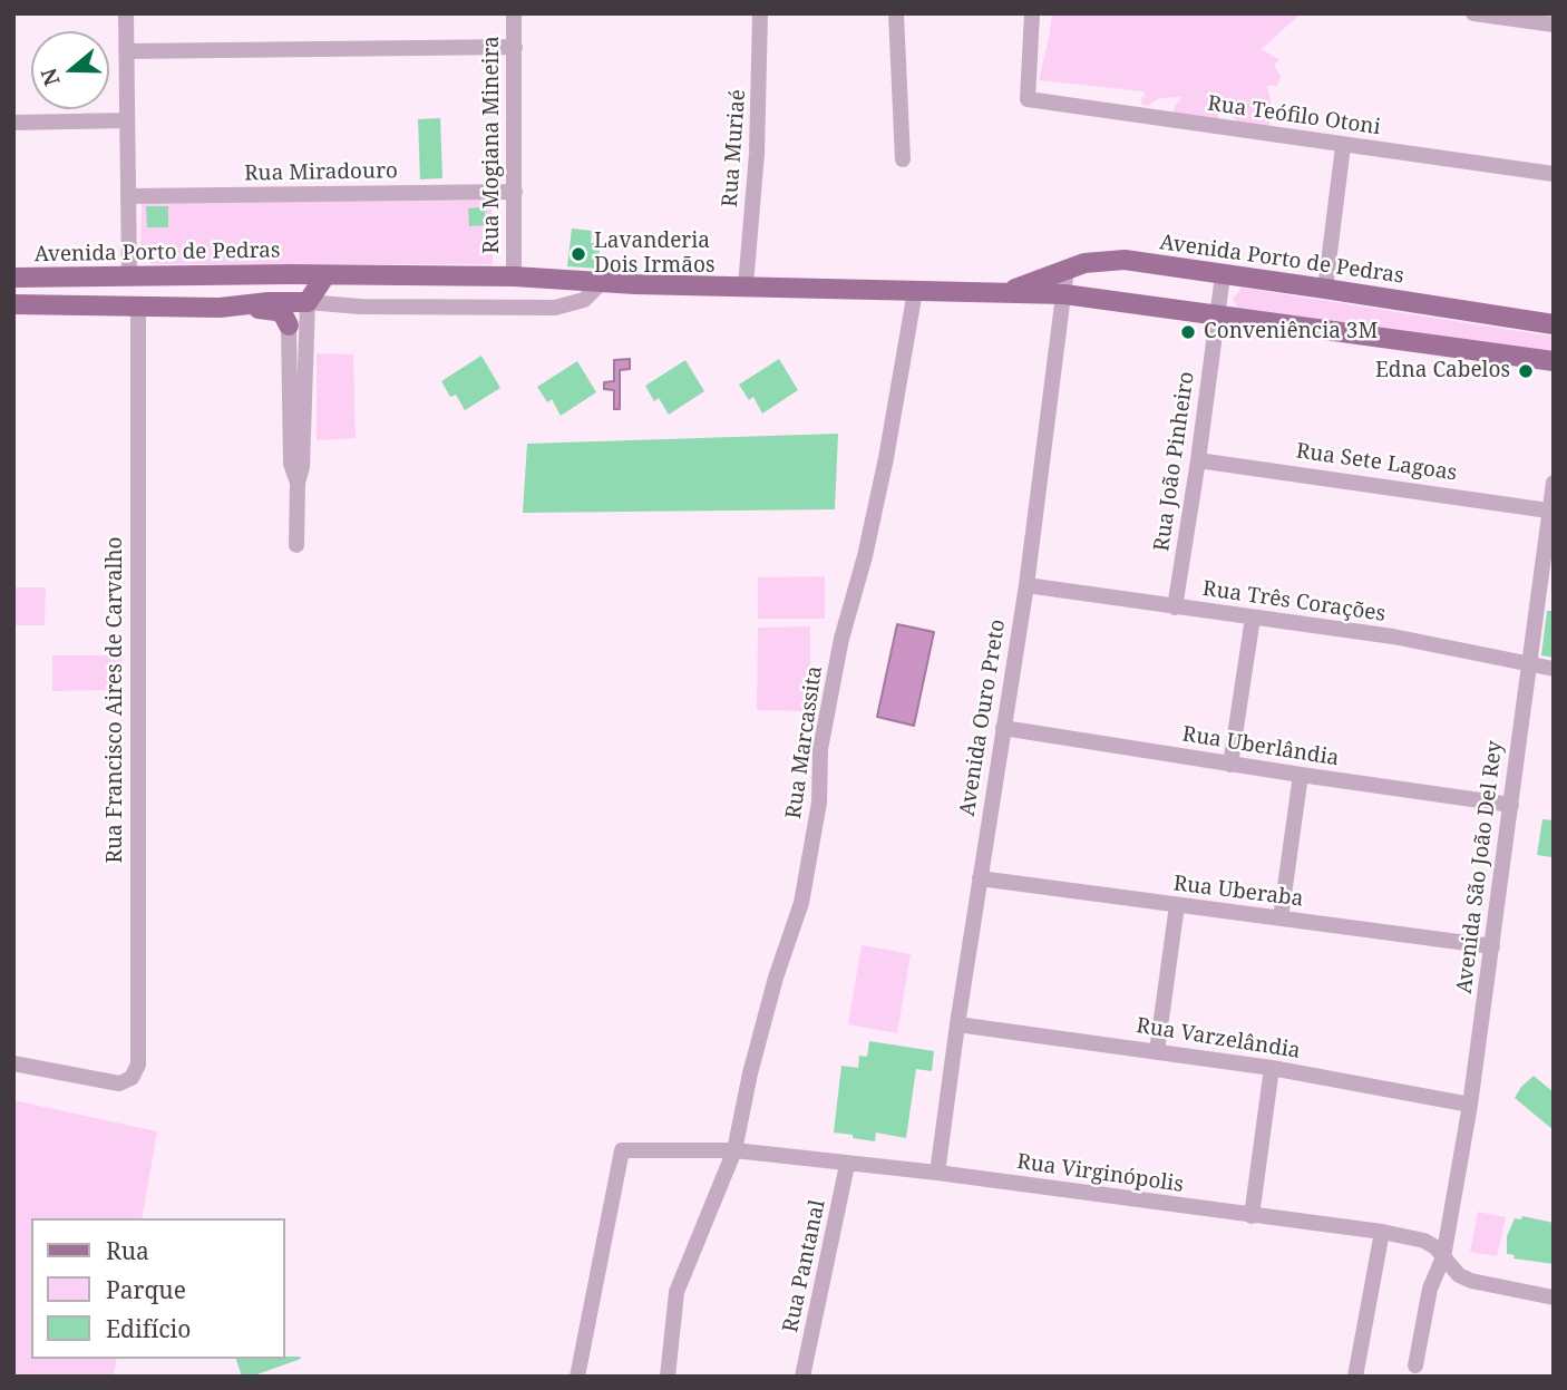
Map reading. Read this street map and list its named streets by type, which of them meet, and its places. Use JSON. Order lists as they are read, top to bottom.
{
  "streets": {
    "main road": ["Avenida Porto de Pedras"],
    "street": [
      "Rua Teófilo Otoni",
      "Rua Mogiana Mineira",
      "Rua Muriaé",
      "Rua Miradouro",
      "Rua João Pinheiro",
      "Rua Sete Lagoas",
      "Rua Três Corações",
      "Rua Francisco Aires de Carvalho",
      "Avenida Ouro Preto",
      "Rua Marcassita",
      "Rua Uberlândia",
      "Avenida São João Del Rey",
      "Rua Uberaba",
      "Rua Varzelândia",
      "Rua Virginópolis",
      "Rua Pantanal"
    ]
  },
  "crossings": [
    ["Rua Mogiana Mineira", "Rua Miradouro"],
    ["Rua Mogiana Mineira", "Avenida Porto de Pedras"],
    ["Rua Muriaé", "Avenida Porto de Pedras"],
    ["Avenida Porto de Pedras", "Rua João Pinheiro"],
    ["Avenida Porto de Pedras", "Avenida Ouro Preto"],
    ["Avenida Porto de Pedras", "Rua Marcassita"],
    ["Rua João Pinheiro", "Rua Sete Lagoas"],
    ["Rua João Pinheiro", "Rua Três Corações"],
    ["Rua Sete Lagoas", "Avenida São João Del Rey"],
    ["Rua Três Corações", "Avenida Ouro Preto"],
    ["Rua Três Corações", "Avenida São João Del Rey"],
    ["Avenida Ouro Preto", "Rua Uberlândia"],
    ["Avenida Ouro Preto", "Rua Uberaba"],
    ["Avenida Ouro Preto", "Rua Varzelândia"],
    ["Avenida Ouro Preto", "Rua Virginópolis"],
    ["Rua Marcassita", "Rua Virginópolis"],
    ["Rua Uberlândia", "Avenida São João Del Rey"],
    ["Avenida São João Del Rey", "Rua Uberaba"],
    ["Avenida São João Del Rey", "Rua Varzelândia"],
    ["Avenida São João Del Rey", "Rua Virginópolis"],
    ["Rua Virginópolis", "Rua Pantanal"]
  ],
  "places": ["Lavanderia Dois Irmãos", "Conveniência 3M", "Edna Cabelos"],
  "legend": ["Rua", "Parque", "Edifício"],
  "north": "left"
}
